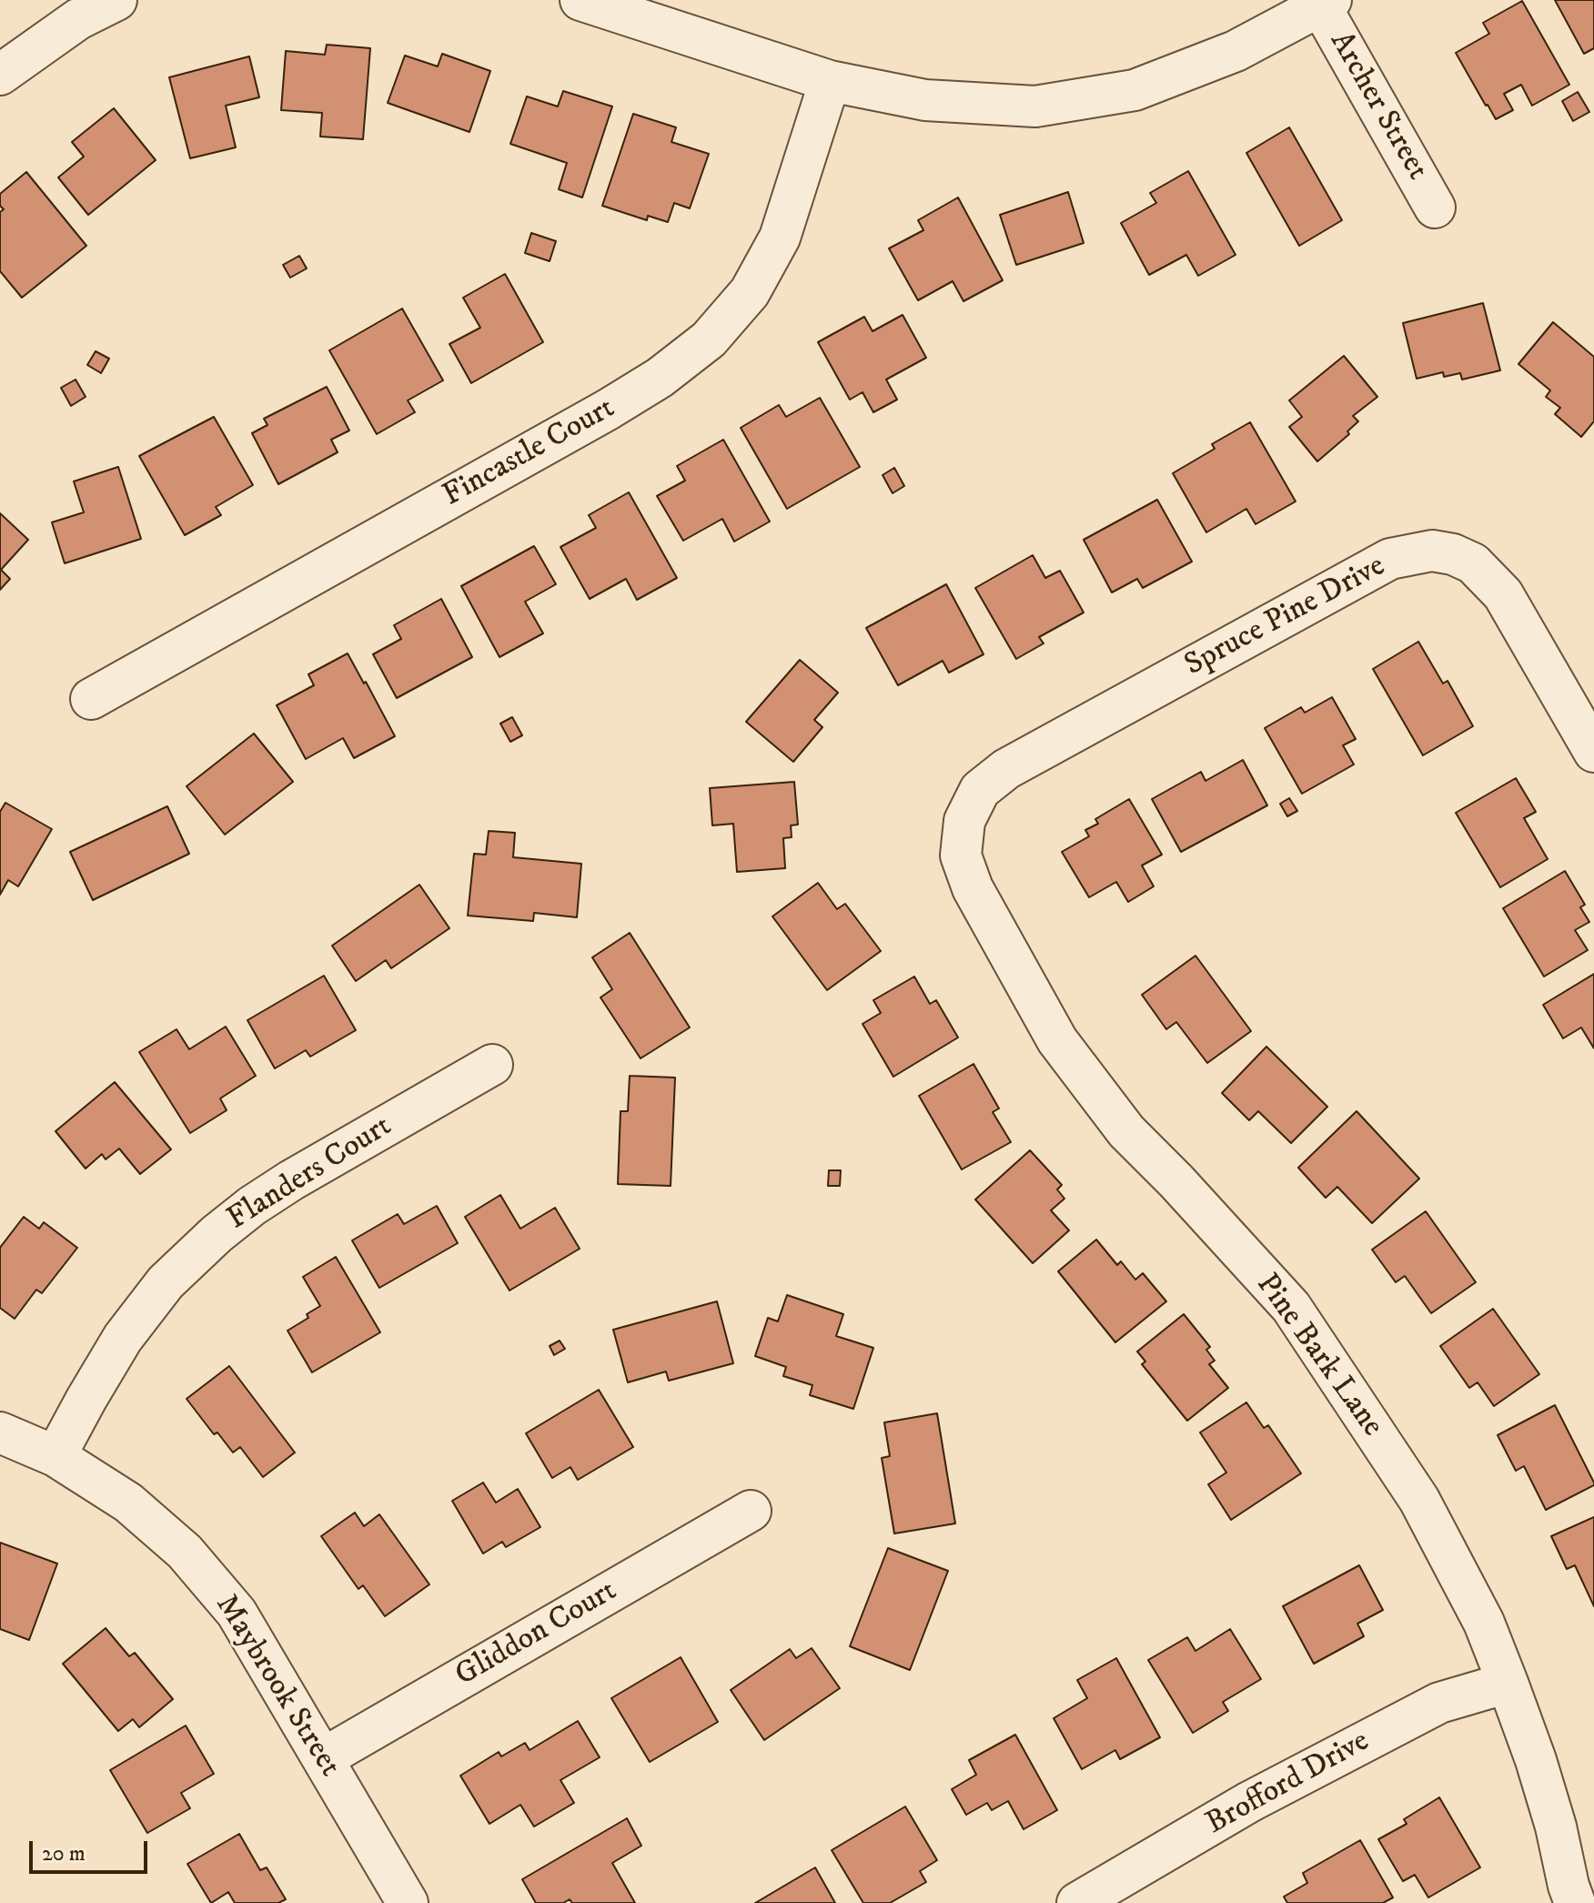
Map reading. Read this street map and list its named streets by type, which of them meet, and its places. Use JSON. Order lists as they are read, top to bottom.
{
  "streets": {
    "street": [
      "Archer Street",
      "Fincastle Court",
      "Spruce Pine Drive",
      "Flanders Court",
      "Pine Bark Lane",
      "Gliddon Court",
      "Maybrook Street",
      "Brofford Drive"
    ]
  },
  "crossings": [
    ["Spruce Pine Drive", "Pine Bark Lane"],
    ["Flanders Court", "Maybrook Street"],
    ["Pine Bark Lane", "Brofford Drive"],
    ["Gliddon Court", "Maybrook Street"]
  ],
  "scale_bar": "20 m"
}
